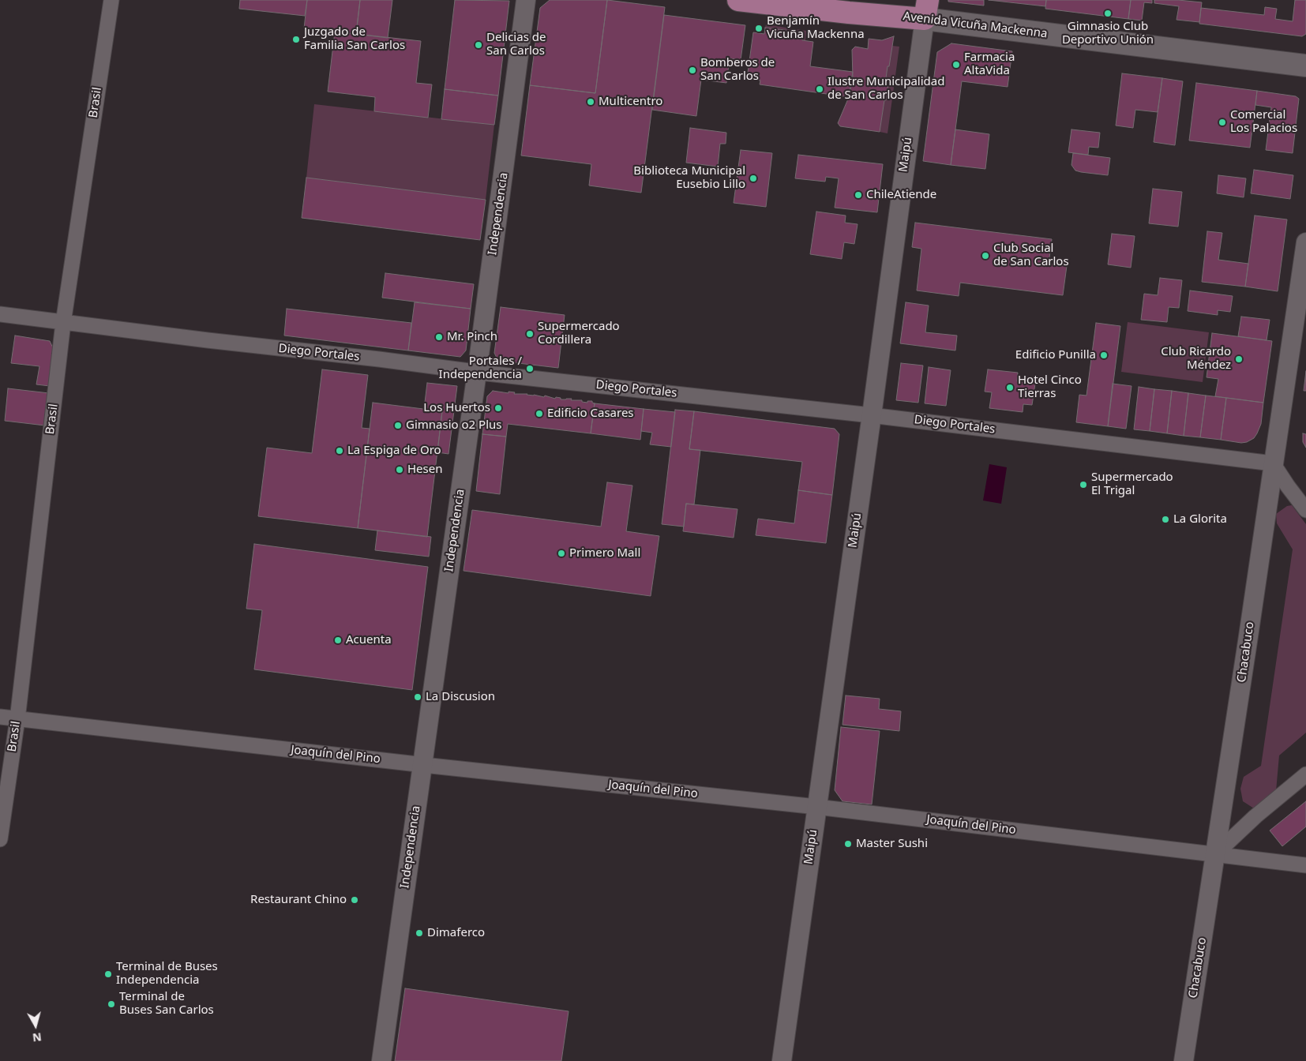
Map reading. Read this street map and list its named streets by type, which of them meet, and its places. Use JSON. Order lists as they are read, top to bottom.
{
  "streets": {
    "main road": ["Avenida Vicuña Mackenna"],
    "street": [
      "Brasil",
      "Maipú",
      "Independencia",
      "Diego Portales",
      "Chacabuco",
      "Joaquín del Pino"
    ]
  },
  "crossings": [
    ["Avenida Vicuña Mackenna", "Maipú"],
    ["Brasil", "Diego Portales"],
    ["Brasil", "Joaquín del Pino"],
    ["Maipú", "Diego Portales"],
    ["Maipú", "Joaquín del Pino"],
    ["Independencia", "Diego Portales"],
    ["Independencia", "Joaquín del Pino"],
    ["Diego Portales", "Chacabuco"],
    ["Chacabuco", "Joaquín del Pino"]
  ],
  "places": [
    "Gimnasio Club Deportivo Unión",
    "Benjamín Vicuña Mackenna",
    "Juzgado de Familia San Carlos",
    "Delicias de San Carlos",
    "Farmacia AltaVida",
    "Bomberos de San Carlos",
    "Ilustre Municipalidad de San Carlos",
    "Multicentro",
    "Comercial Los Palacios",
    "Biblioteca Municipal Eusebio Lillo",
    "ChileAtiende",
    "Club Social de San Carlos",
    "Supermercado Cordillera",
    "Mr. Pinch",
    "Edificio Punilla",
    "Club Ricardo Méndez",
    "Portales / Independencia",
    "Hotel Cinco Tierras",
    "Los Huertos",
    "Edificio Casares",
    "Gimnasio o2 Plus",
    "La Espiga de Oro",
    "Hesen",
    "Supermercado El Trigal",
    "La Glorita",
    "Primero Mall",
    "Acuenta",
    "La Discusion",
    "Master Sushi",
    "Restaurant Chino",
    "Dimaferco",
    "Terminal de Buses Independencia",
    "Terminal de Buses San Carlos"
  ],
  "north": "bottom"
}
